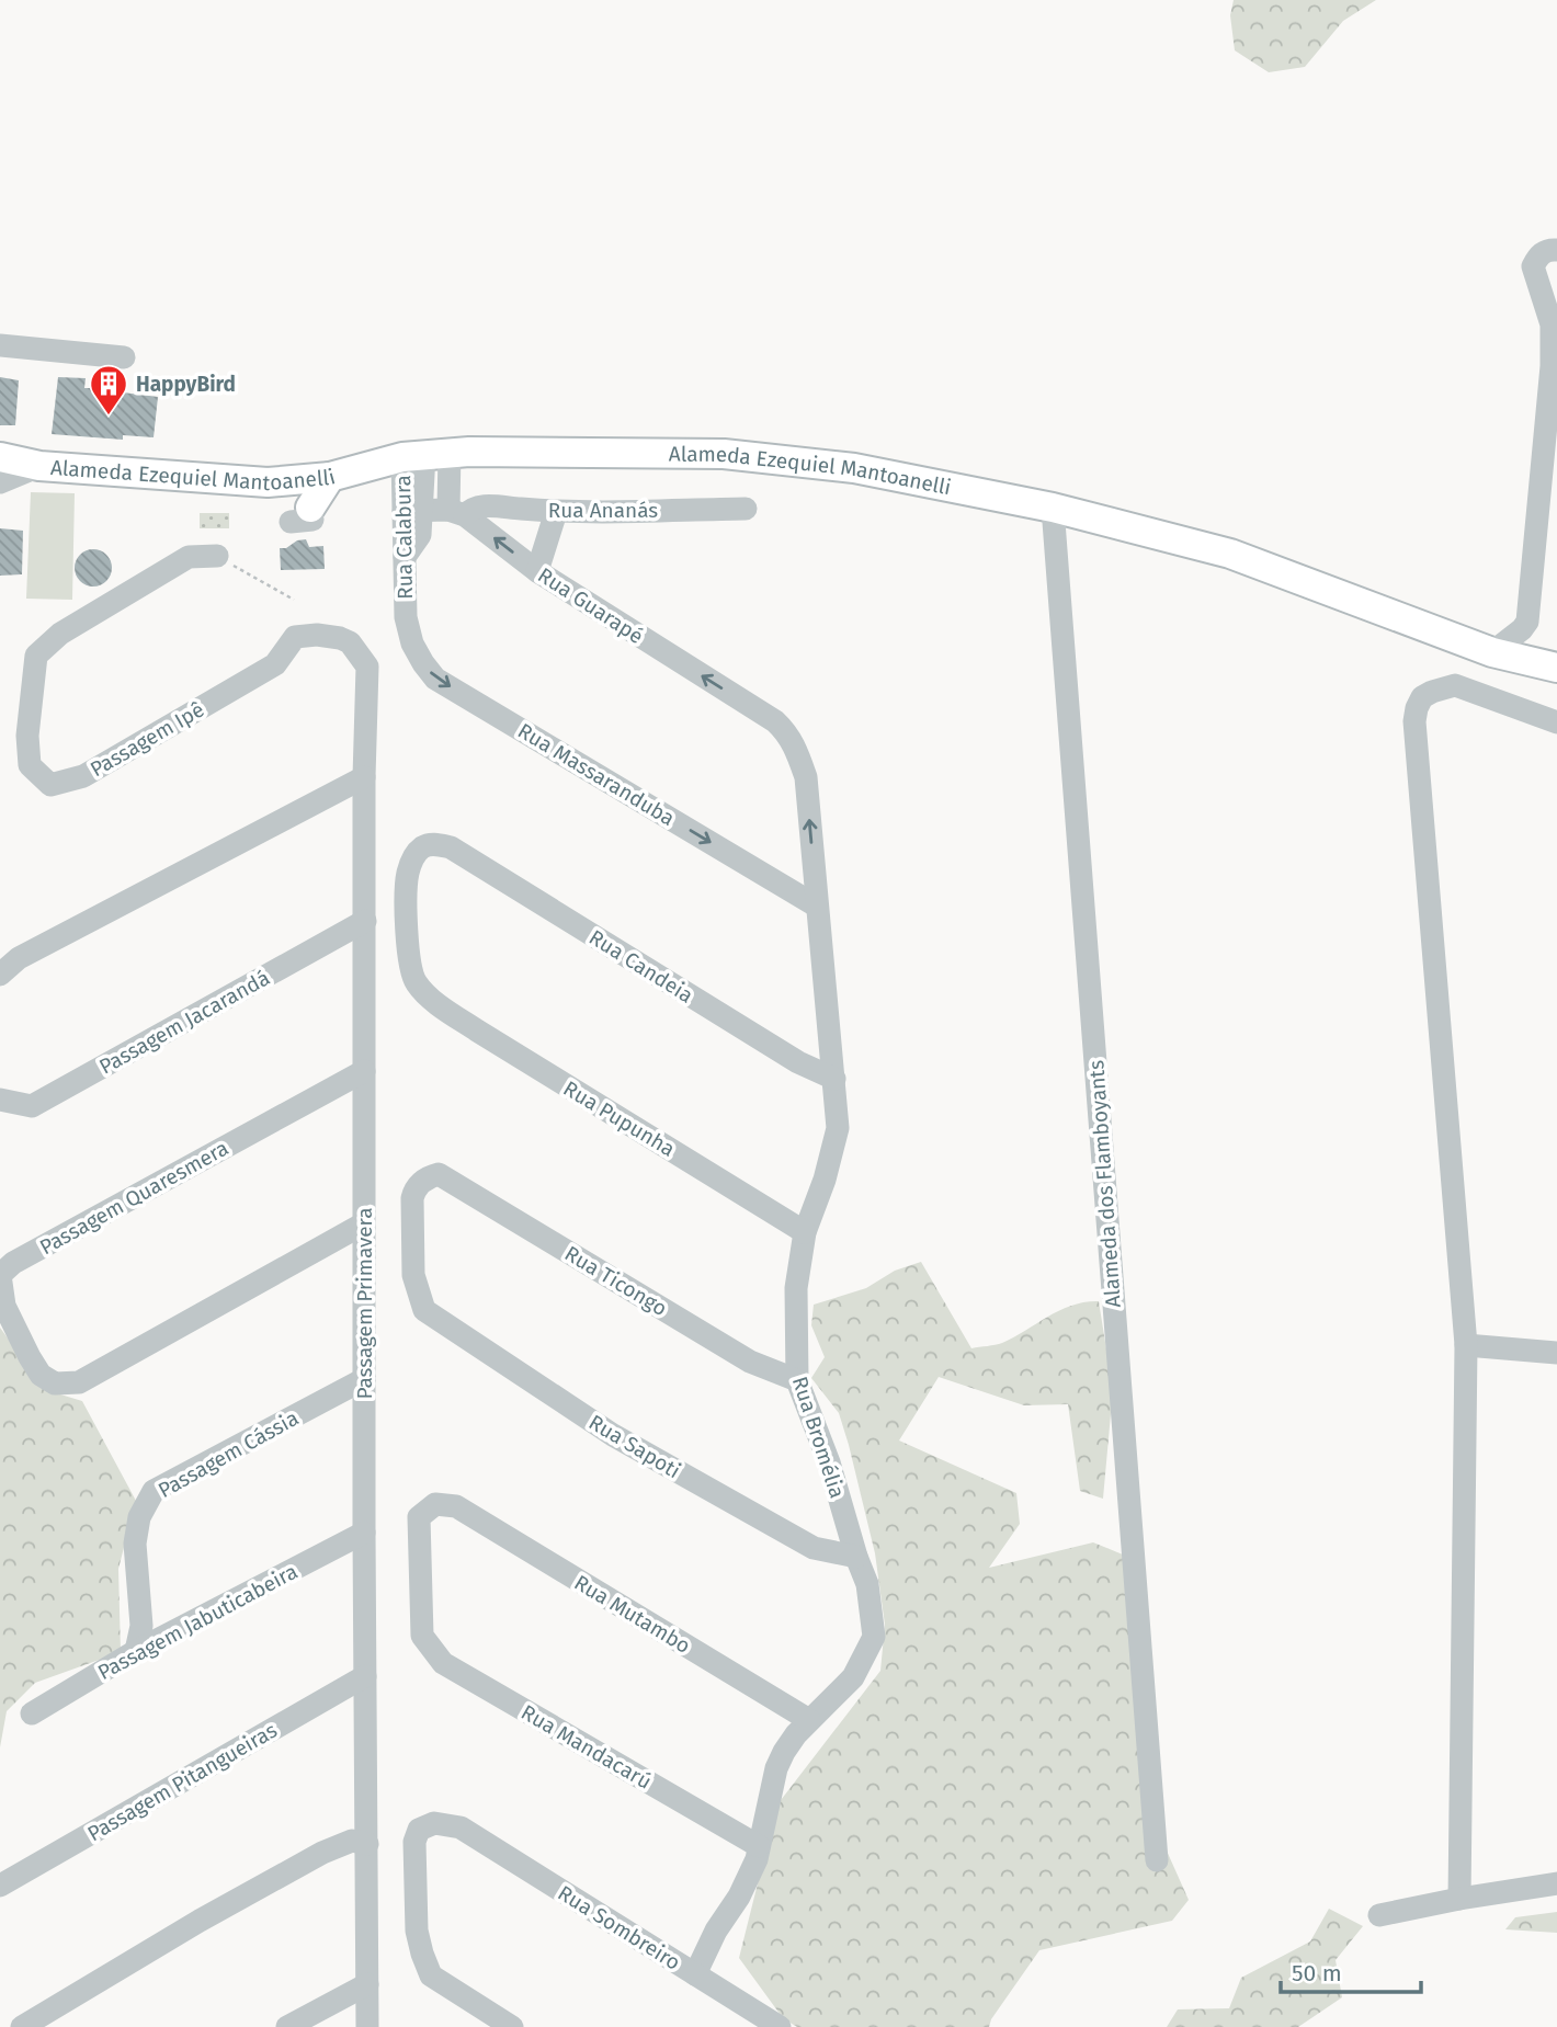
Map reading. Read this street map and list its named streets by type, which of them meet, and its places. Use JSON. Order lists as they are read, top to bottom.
{
  "streets": {
    "main road": ["Alameda Ezequiel Mantoanelli"],
    "street": [
      "Rua Ananás",
      "Rua Calabura",
      "Rua Guarapé",
      "Passagem Ipê",
      "Rua Massaranduba",
      "Rua Candeia",
      "Passagem Jacarandá",
      "Rua Pupunha",
      "Alameda dos Flamboyants",
      "Passagem Quaresmera",
      "Rua Ticongo",
      "Passagem Primavera",
      "Rua Bromélia",
      "Rua Sapoti",
      "Passagem Cássia",
      "Rua Mutambo",
      "Passagem Jabuticabeira",
      "Rua Mandacarú",
      "Passagem Pitangueiras",
      "Rua Sombreiro"
    ]
  },
  "crossings": [
    ["Alameda Ezequiel Mantoanelli", "Rua Calabura"],
    ["Alameda Ezequiel Mantoanelli", "Alameda dos Flamboyants"],
    ["Rua Ananás", "Rua Guarapé"],
    ["Rua Calabura", "Rua Massaranduba"],
    ["Rua Guarapé", "Rua Bromélia"],
    ["Passagem Ipê", "Passagem Primavera"],
    ["Rua Massaranduba", "Rua Bromélia"],
    ["Rua Candeia", "Rua Pupunha"],
    ["Rua Candeia", "Rua Bromélia"],
    ["Passagem Jacarandá", "Passagem Primavera"],
    ["Rua Pupunha", "Rua Bromélia"],
    ["Passagem Quaresmera", "Passagem Primavera"],
    ["Rua Ticongo", "Rua Bromélia"],
    ["Rua Ticongo", "Rua Sapoti"],
    ["Passagem Primavera", "Passagem Cássia"],
    ["Passagem Primavera", "Passagem Jabuticabeira"],
    ["Passagem Primavera", "Passagem Pitangueiras"],
    ["Rua Bromélia", "Rua Sapoti"],
    ["Rua Bromélia", "Rua Mutambo"],
    ["Rua Bromélia", "Rua Mandacarú"],
    ["Rua Bromélia", "Rua Sombreiro"],
    ["Passagem Cássia", "Passagem Jabuticabeira"],
    ["Rua Mutambo", "Rua Mandacarú"]
  ],
  "one_way": ["Rua Guarapé", "Rua Massaranduba"],
  "places": {
    "building": ["HappyBird"]
  },
  "scale_bar": "50 m"
}
